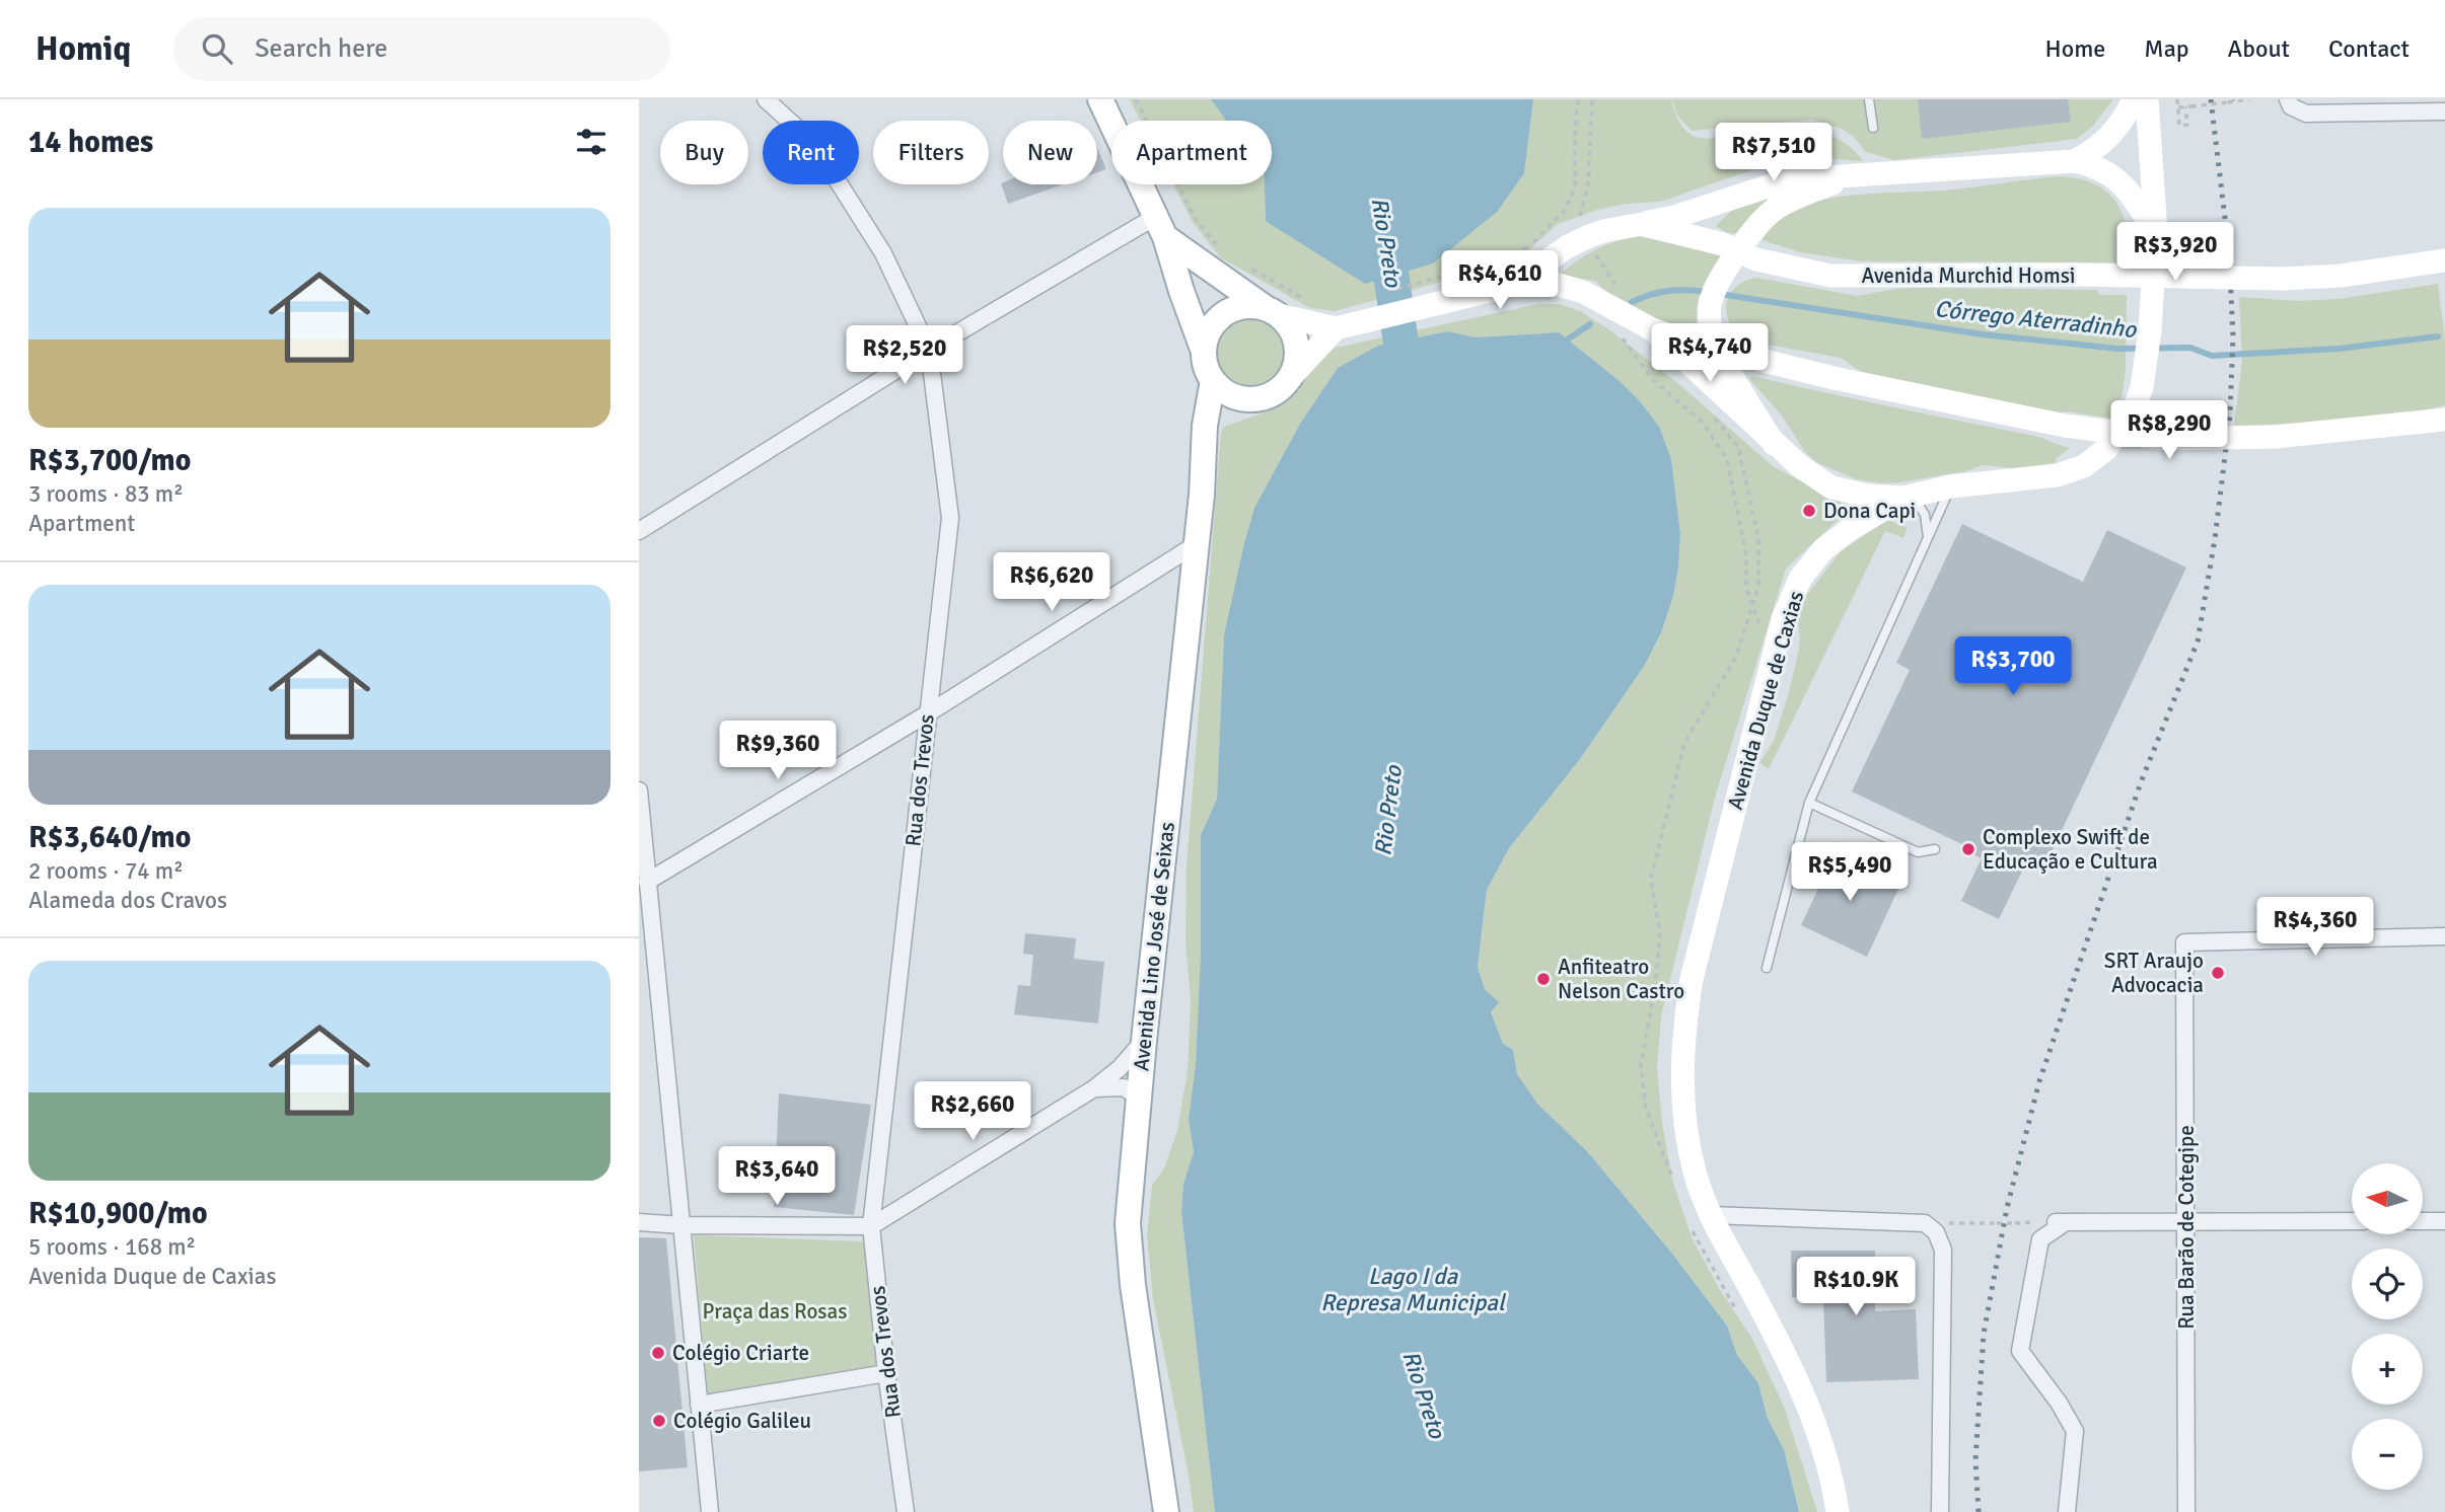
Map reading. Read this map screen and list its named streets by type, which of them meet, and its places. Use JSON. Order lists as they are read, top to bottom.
{
  "streets": {
    "main road": ["Avenida Murchid Homsi", "Avenida Duque de Caxias", "Avenida Lino José de Seixas"],
    "street": ["Rua dos Trevos", "Rua Barão de Cotegipe"]
  },
  "crossings": [
    ["Avenida Murchid Homsi", "Avenida Lino José de Seixas"]
  ],
  "water": ["Rio Preto", "Córrego Aterradinho", "Lago I da Represa Municipal"],
  "parks": ["Praça das Rosas"],
  "places": [
    "Dona Capi",
    "Complexo Swift de Educação e Cultura",
    "SRT Araujo Advocacia",
    "Anfiteatro Nelson Castro",
    "Colégio Criarte",
    "Colégio Galileu"
  ],
  "north": "left",
  "page": {
    "header": "Homiq",
    "search": "Search here",
    "nav": [
      "Home",
      "Map",
      "About",
      "Contact"
    ],
    "heading": "14 homes",
    "chip": [
      "Buy",
      "Rent",
      "Filters",
      "New",
      "Apartment"
    ],
    "price": [
      "R$7,510",
      "R$3,920",
      "R$4,610",
      "R$4,740",
      "R$2,520",
      "R$8,290",
      "R$6,620",
      "R$3,700",
      "R$9,360",
      "R$5,490",
      "R$4,360",
      "R$2,660",
      "R$3,640",
      "R$10.9K"
    ],
    "list": [
      {
        "name": "R$3,700/mo",
        "note": "3 rooms · 83 m² · Apartment"
      },
      {
        "name": "R$3,640/mo",
        "note": "2 rooms · 74 m² · Alameda dos Cravos"
      },
      {
        "name": "R$10,900/mo",
        "note": "5 rooms · 168 m² · Avenida Duque de Caxias"
      }
    ],
    "map_buttons": ["+", "−"]
  }
}
